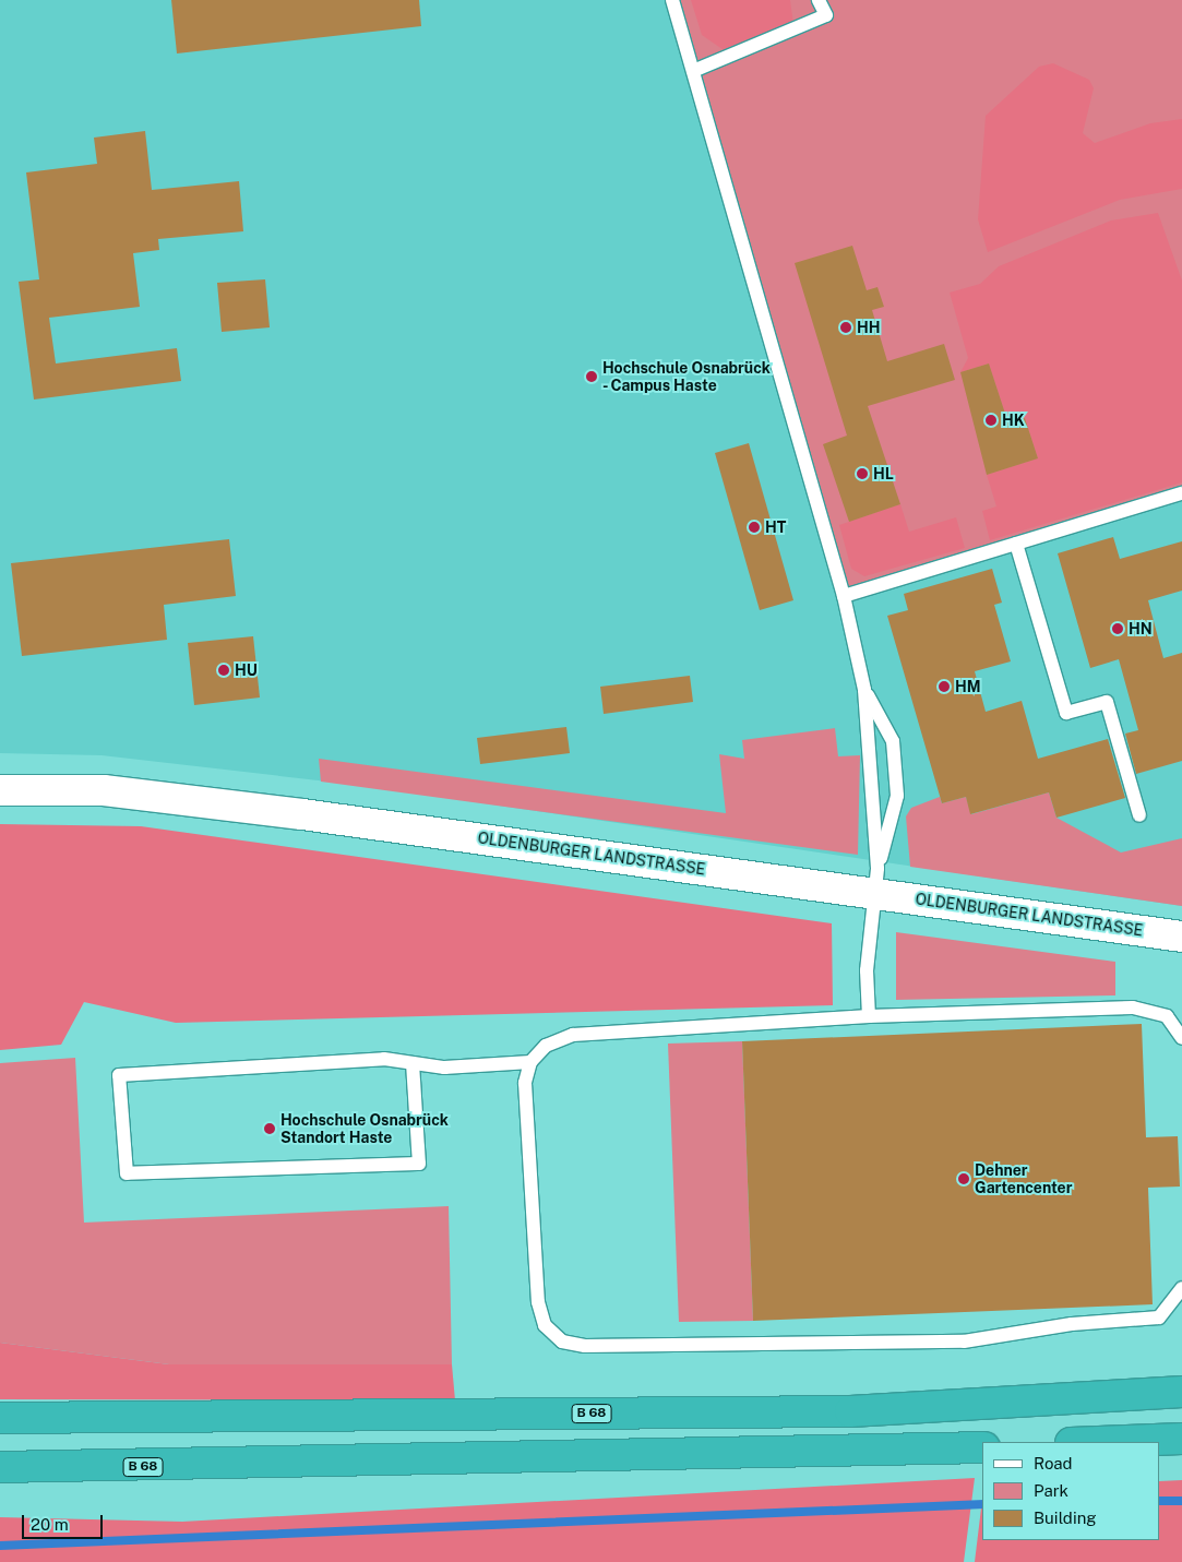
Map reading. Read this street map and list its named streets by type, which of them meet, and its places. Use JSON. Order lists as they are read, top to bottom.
{
  "streets": {
    "highway": ["B 68"],
    "street": ["OLDENBURGER LANDSTRASSE"]
  },
  "places": [
    "HH",
    "Hochschule Osnabrück - Campus Haste",
    "HK",
    "HL",
    "HT",
    "HN",
    "HU",
    "HM",
    "Hochschule Osnabrück Standort Haste",
    "Dehner Gartencenter"
  ],
  "legend": ["Road", "Park", "Building"],
  "scale_bar": "20 m"
}
